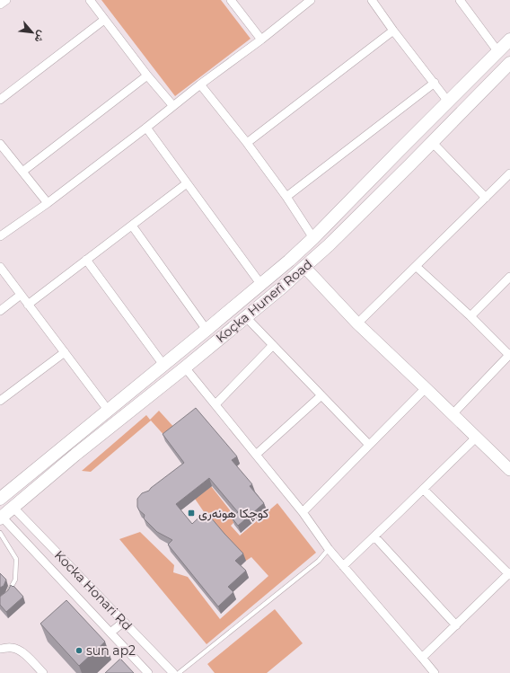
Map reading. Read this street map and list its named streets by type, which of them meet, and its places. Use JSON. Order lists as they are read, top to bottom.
{
  "streets": {
    "main road": ["Koçka Hunerî Road"],
    "street": ["Kocka Honari Rd"]
  },
  "crossings": [
    ["Koçka Hunerî Road", "Kocka Honari Rd"]
  ],
  "places": {
    "transit": ["كوچكا هونەری"],
    "other": ["sun ap2"]
  },
  "north": "bottom right"
}
